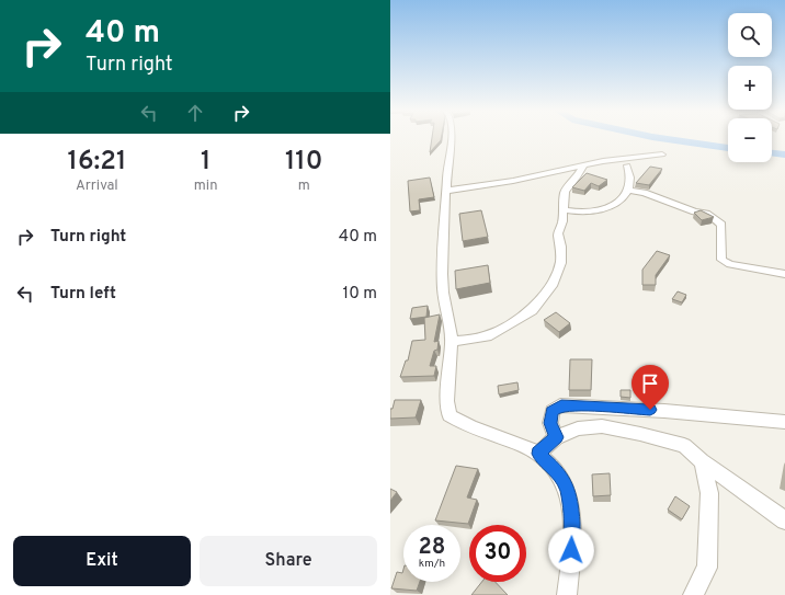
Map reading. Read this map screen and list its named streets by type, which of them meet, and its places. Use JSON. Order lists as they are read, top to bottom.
{
  "page": {
    "turn": ["40 m", "Turn right"],
    "map_buttons": ["+", "−"],
    "eta": [
      "16:21",
      "Arrival",
      "1",
      "min",
      "110",
      "m"
    ],
    "list": [
      {
        "name": "Turn right",
        "value": "40 m"
      },
      {
        "name": "Turn left",
        "value": "10 m"
      }
    ],
    "speed": "28 km/h",
    "limit": "30",
    "buttons": ["Exit", "Share"]
  }
}
